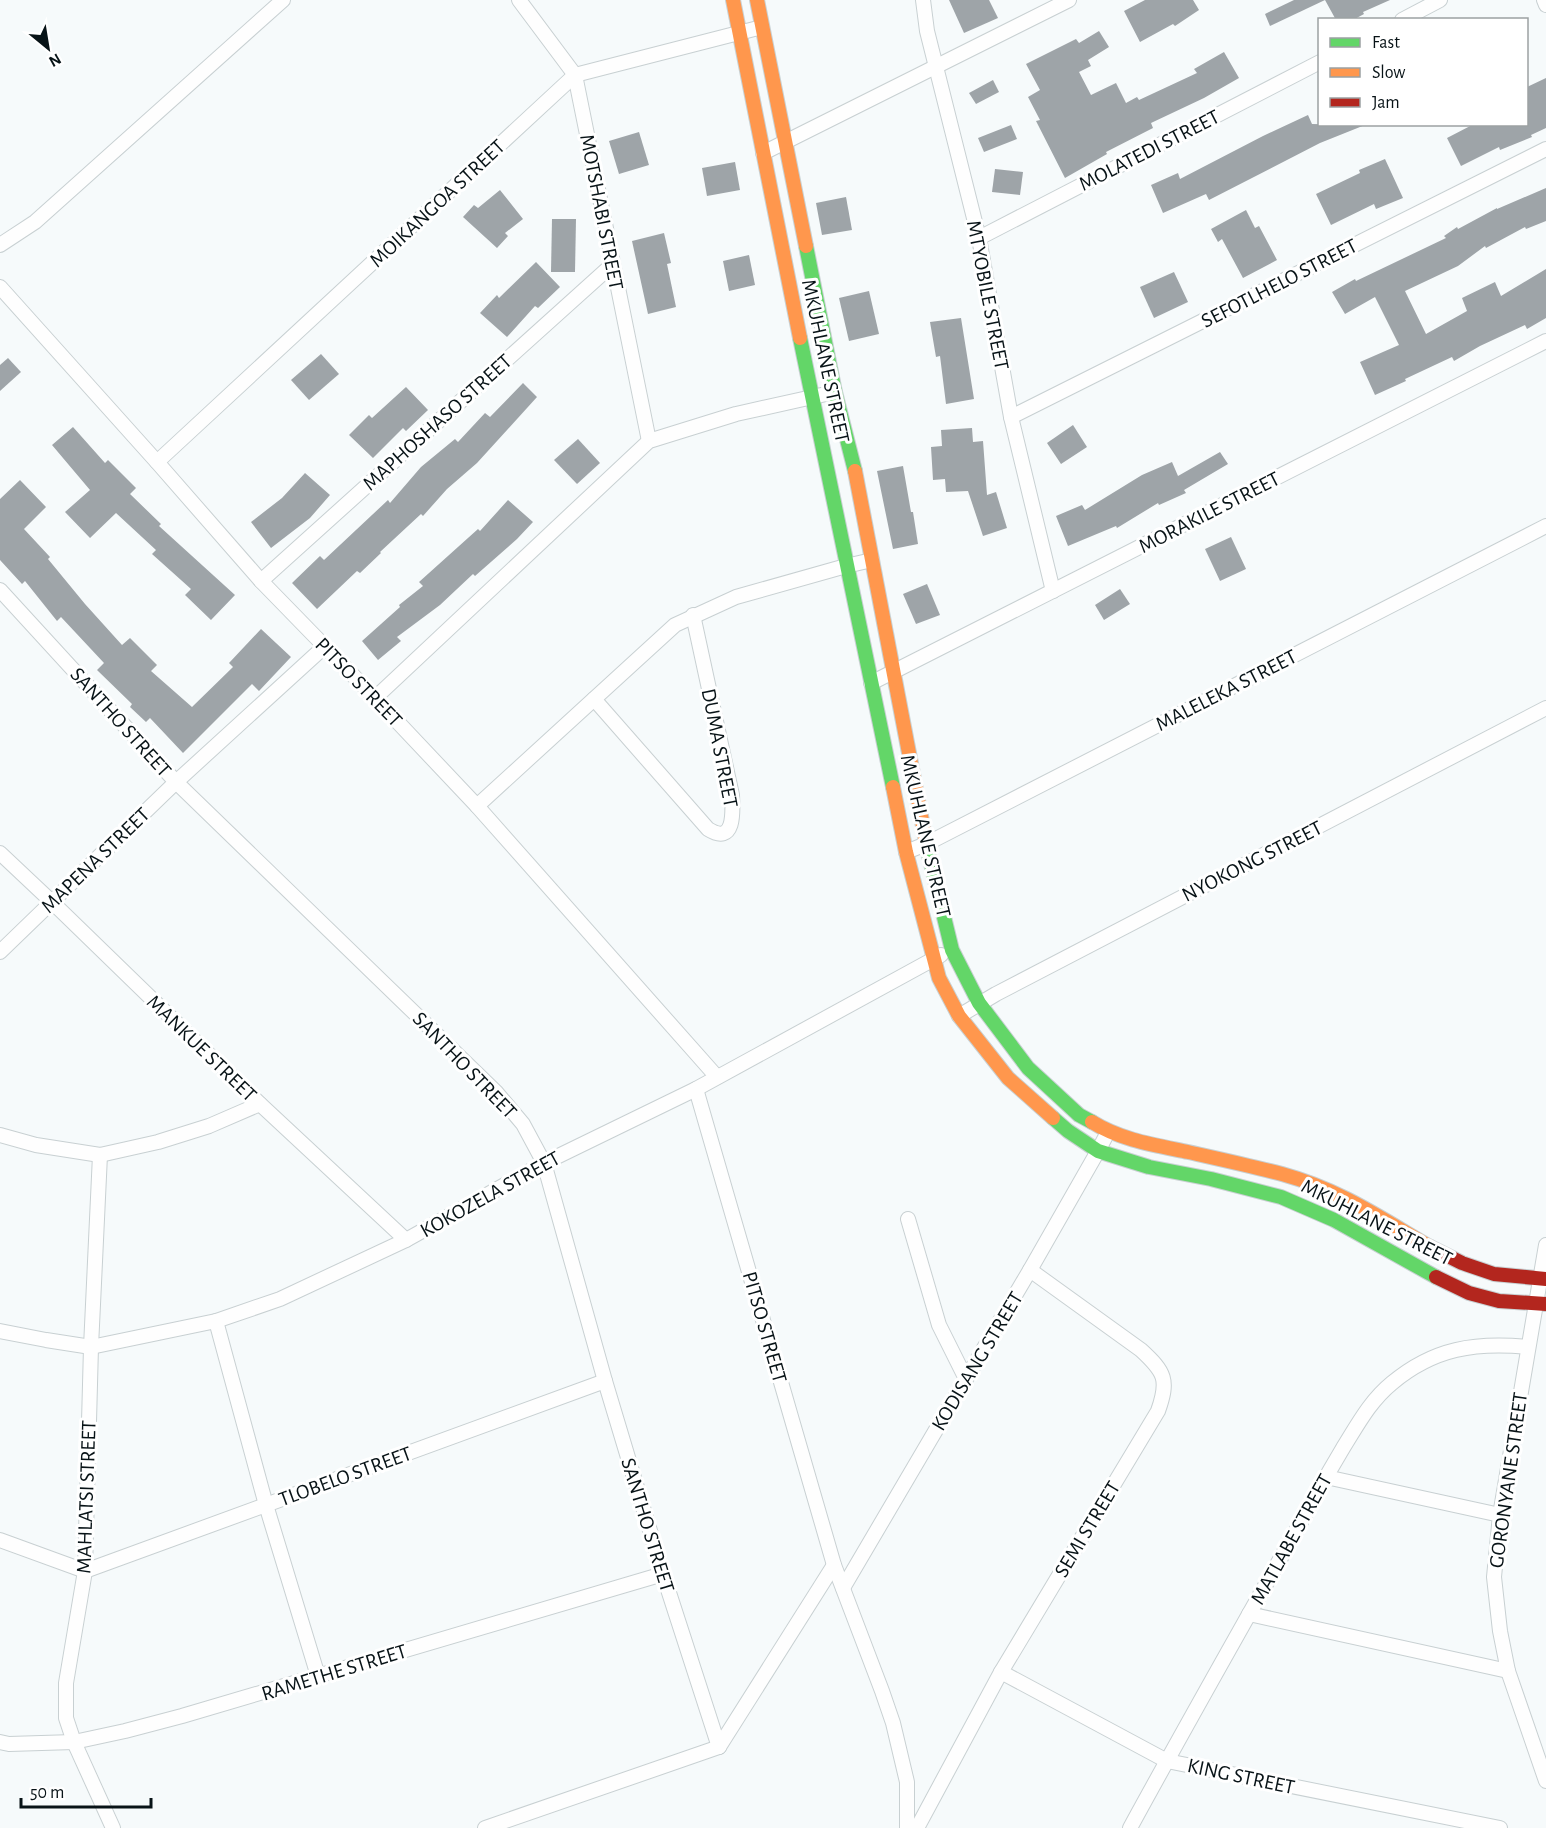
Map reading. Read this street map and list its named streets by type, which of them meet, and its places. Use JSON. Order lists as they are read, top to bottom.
{
  "streets": {
    "street": [
      "MOLATEDI STREET",
      "MOIKANGOA STREET",
      "MOTSHABI STREET",
      "SEFOTLHELO STREET",
      "MTYOBILE STREET",
      "MKUHLANE STREET",
      "MAPHOSHASO STREET",
      "MORAKILE STREET",
      "PITSO STREET",
      "MALELEKA STREET",
      "SANTHO STREET",
      "DUMA STREET",
      "MAPENA STREET",
      "NYOKONG STREET",
      "MANKUE STREET",
      "KOKOZELA STREET",
      "KODISANG STREET",
      "TLOBELO STREET",
      "GORONYANE STREET",
      "MAHLATSI STREET",
      "SEMI STREET",
      "MATLABE STREET",
      "RAMETHE STREET",
      "KING STREET"
    ]
  },
  "crossings": [
    ["MOLATEDI STREET", "MTYOBILE STREET"],
    ["MOIKANGOA STREET", "MOTSHABI STREET"],
    ["MOIKANGOA STREET", "MKUHLANE STREET"],
    ["MOIKANGOA STREET", "PITSO STREET"],
    ["MOTSHABI STREET", "MAPHOSHASO STREET"],
    ["SEFOTLHELO STREET", "MTYOBILE STREET"],
    ["MTYOBILE STREET", "MORAKILE STREET"],
    ["MKUHLANE STREET", "MORAKILE STREET"],
    ["MKUHLANE STREET", "MALELEKA STREET"],
    ["MKUHLANE STREET", "NYOKONG STREET"],
    ["MKUHLANE STREET", "KOKOZELA STREET"],
    ["MKUHLANE STREET", "KODISANG STREET"],
    ["MKUHLANE STREET", "GORONYANE STREET"],
    ["MAPHOSHASO STREET", "PITSO STREET"],
    ["PITSO STREET", "MAPENA STREET"],
    ["PITSO STREET", "KOKOZELA STREET"],
    ["PITSO STREET", "KODISANG STREET"],
    ["SANTHO STREET", "MAPENA STREET"],
    ["SANTHO STREET", "KOKOZELA STREET"],
    ["SANTHO STREET", "TLOBELO STREET"],
    ["SANTHO STREET", "RAMETHE STREET"],
    ["MAPENA STREET", "MANKUE STREET"],
    ["MANKUE STREET", "KOKOZELA STREET"],
    ["KOKOZELA STREET", "MAHLATSI STREET"],
    ["KODISANG STREET", "SEMI STREET"],
    ["TLOBELO STREET", "MAHLATSI STREET"],
    ["GORONYANE STREET", "MATLABE STREET"],
    ["MAHLATSI STREET", "RAMETHE STREET"],
    ["SEMI STREET", "KING STREET"],
    ["MATLABE STREET", "KING STREET"]
  ],
  "legend": ["Fast", "Slow", "Jam"],
  "scale_bar": "50 m",
  "north": "bottom right"
}
